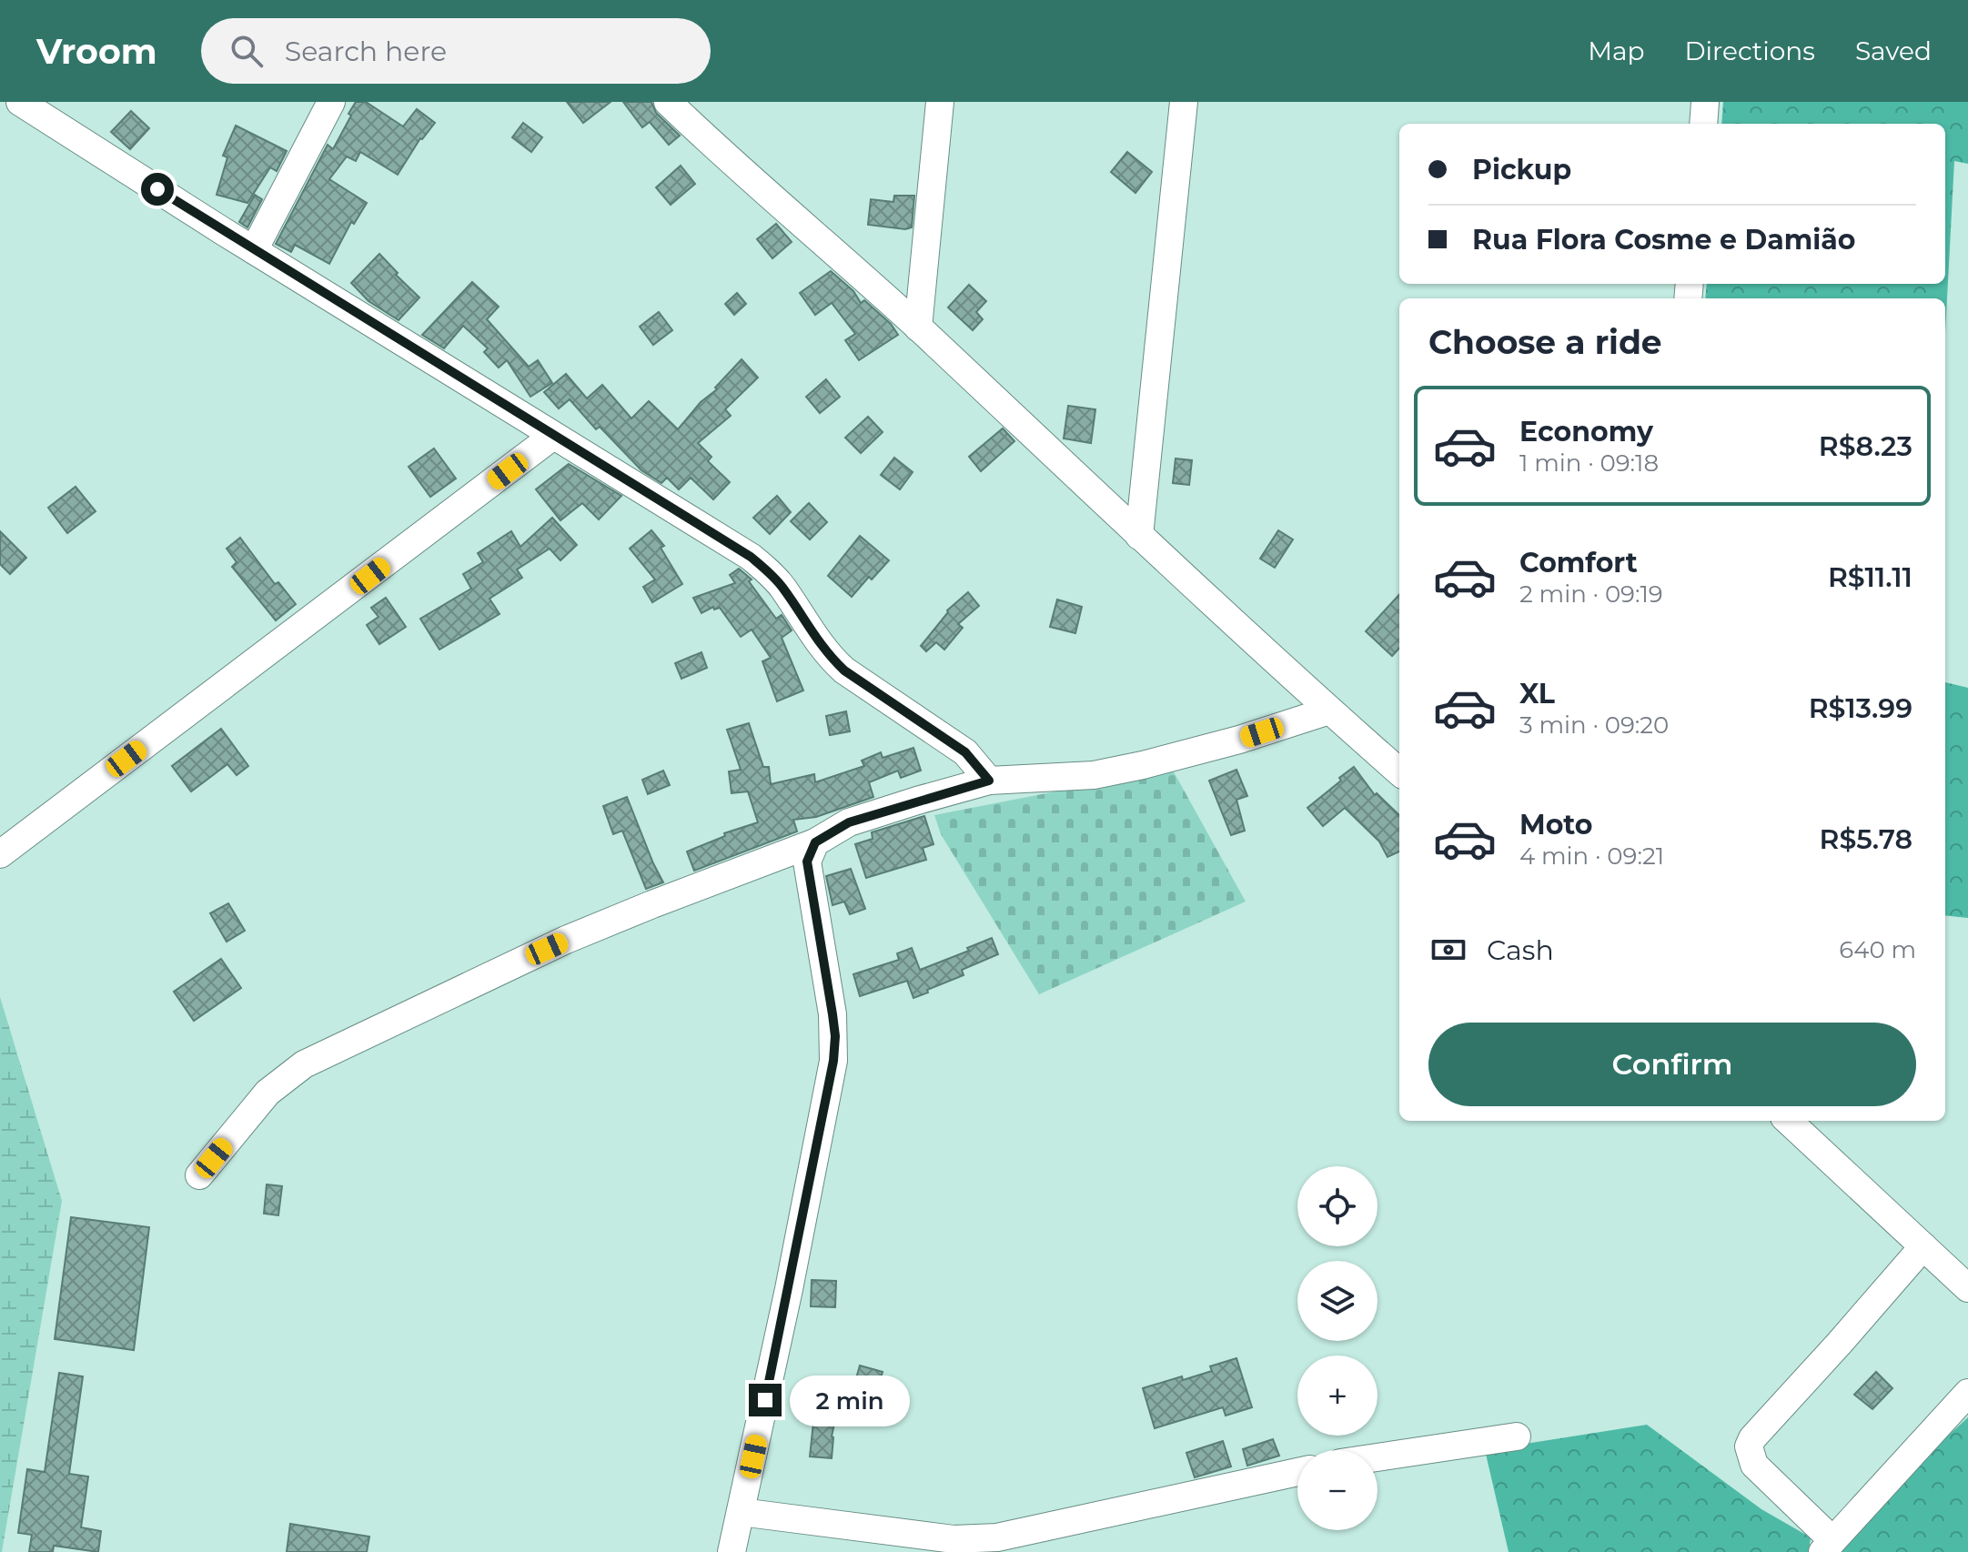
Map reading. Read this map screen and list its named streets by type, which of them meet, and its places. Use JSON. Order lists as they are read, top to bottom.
{
  "page": {
    "header": "Vroom",
    "search": "Search here",
    "nav": ["Map", "Directions", "Saved"],
    "banner": ["Pickup", "Rua Flora Cosme e Damião"],
    "heading": "Choose a ride",
    "list": [
      {
        "name": "Economy",
        "note": "1 min · 09:18",
        "value": "R$8.23"
      },
      {
        "name": "Comfort",
        "note": "2 min · 09:19",
        "value": "R$11.11"
      },
      {
        "name": "XL",
        "note": "3 min · 09:20",
        "value": "R$13.99"
      },
      {
        "name": "Moto",
        "note": "4 min · 09:21",
        "value": "R$5.78"
      }
    ],
    "pay": ["Cash", "640 m"],
    "buttons": "Confirm",
    "map_buttons": ["+", "−"],
    "bubble": "2 min"
  }
}
